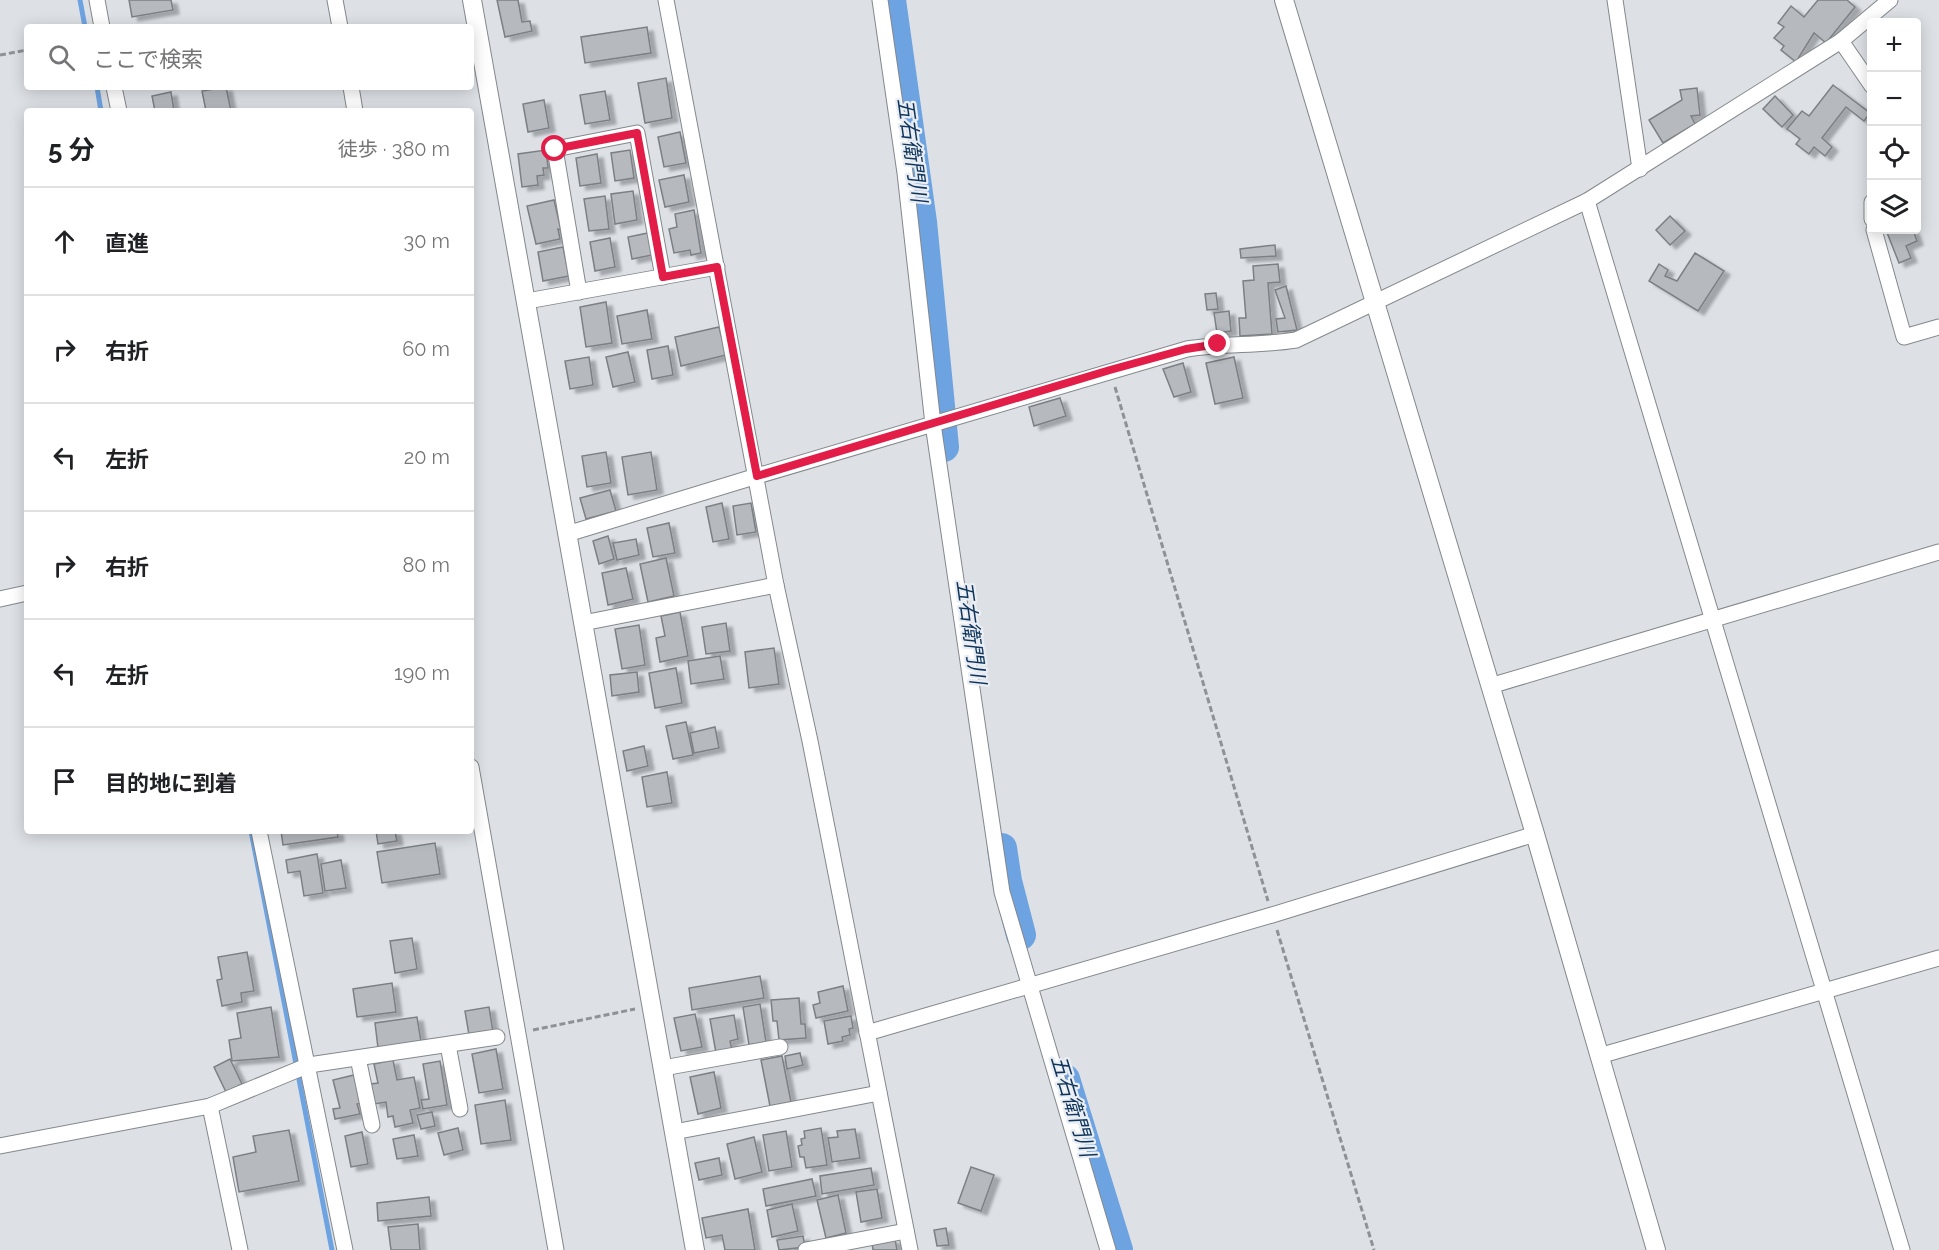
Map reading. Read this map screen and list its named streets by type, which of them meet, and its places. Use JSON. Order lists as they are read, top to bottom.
{
  "water": ["五右衛門川"],
  "page": {
    "map_buttons": ["+", "−"],
    "search": "ここで検索",
    "heading": ["5 分", "徒歩 · 380 m"],
    "list": [
      ["直進", "30 m"],
      ["右折", "60 m"],
      ["左折", "20 m"],
      ["右折", "80 m"],
      ["左折", "190 m"],
      "目的地に到着"
    ]
  }
}
